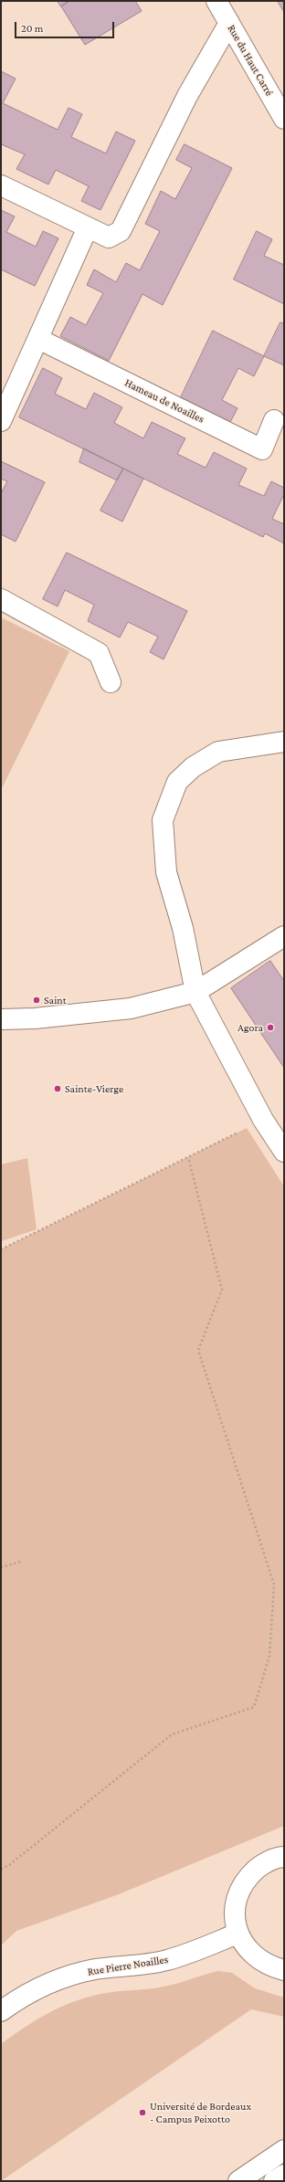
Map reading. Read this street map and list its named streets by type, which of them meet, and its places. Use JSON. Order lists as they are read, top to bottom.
{
  "streets": {
    "street": ["Rue du Haut Carré", "Hameau de Noailles", "Rue Pierre Noailles"]
  },
  "places": [
    "Saint",
    "Agora",
    "Sainte-Vierge",
    "Université de Bordeaux - Campus Peixotto"
  ],
  "scale_bar": "20 m"
}
